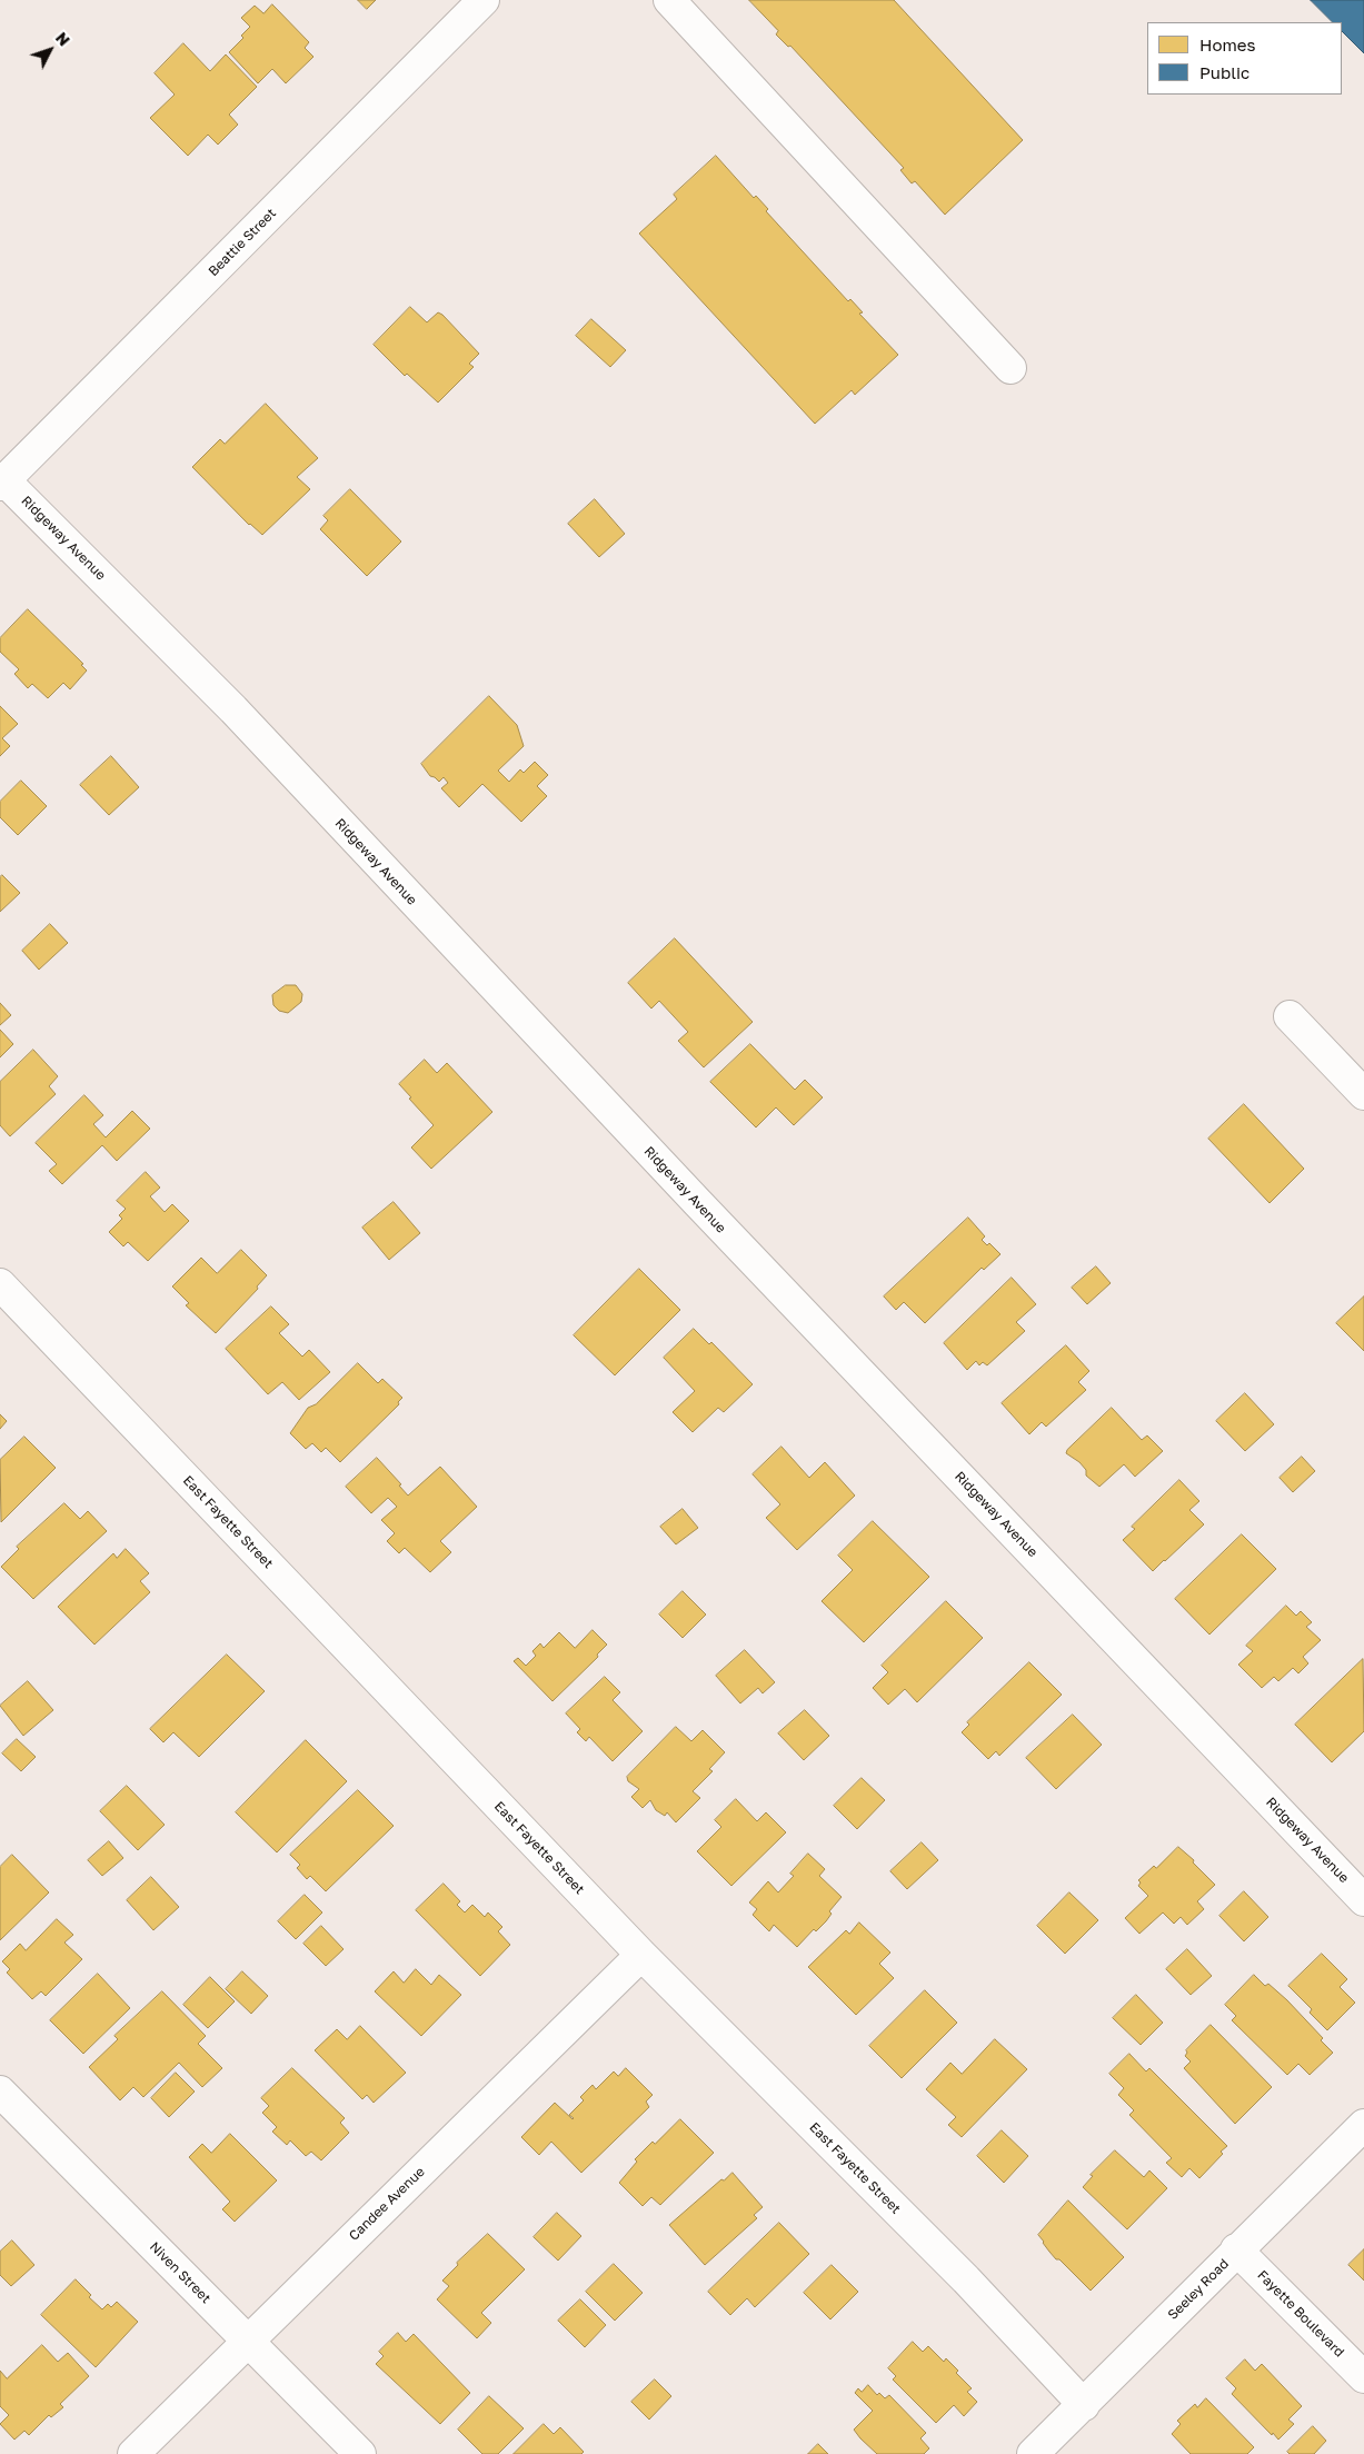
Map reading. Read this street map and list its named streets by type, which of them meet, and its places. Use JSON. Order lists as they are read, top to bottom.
{
  "streets": {
    "street": [
      "Beattie Street",
      "Ridgeway Avenue",
      "East Fayette Street",
      "Candee Avenue",
      "Niven Street",
      "Seeley Road",
      "Fayette Boulevard"
    ]
  },
  "crossings": [
    ["Beattie Street", "Ridgeway Avenue"],
    ["East Fayette Street", "Candee Avenue"],
    ["East Fayette Street", "Seeley Road"],
    ["Candee Avenue", "Niven Street"],
    ["Seeley Road", "Fayette Boulevard"]
  ],
  "legend": ["Homes", "Public"],
  "north": "top right"
}
